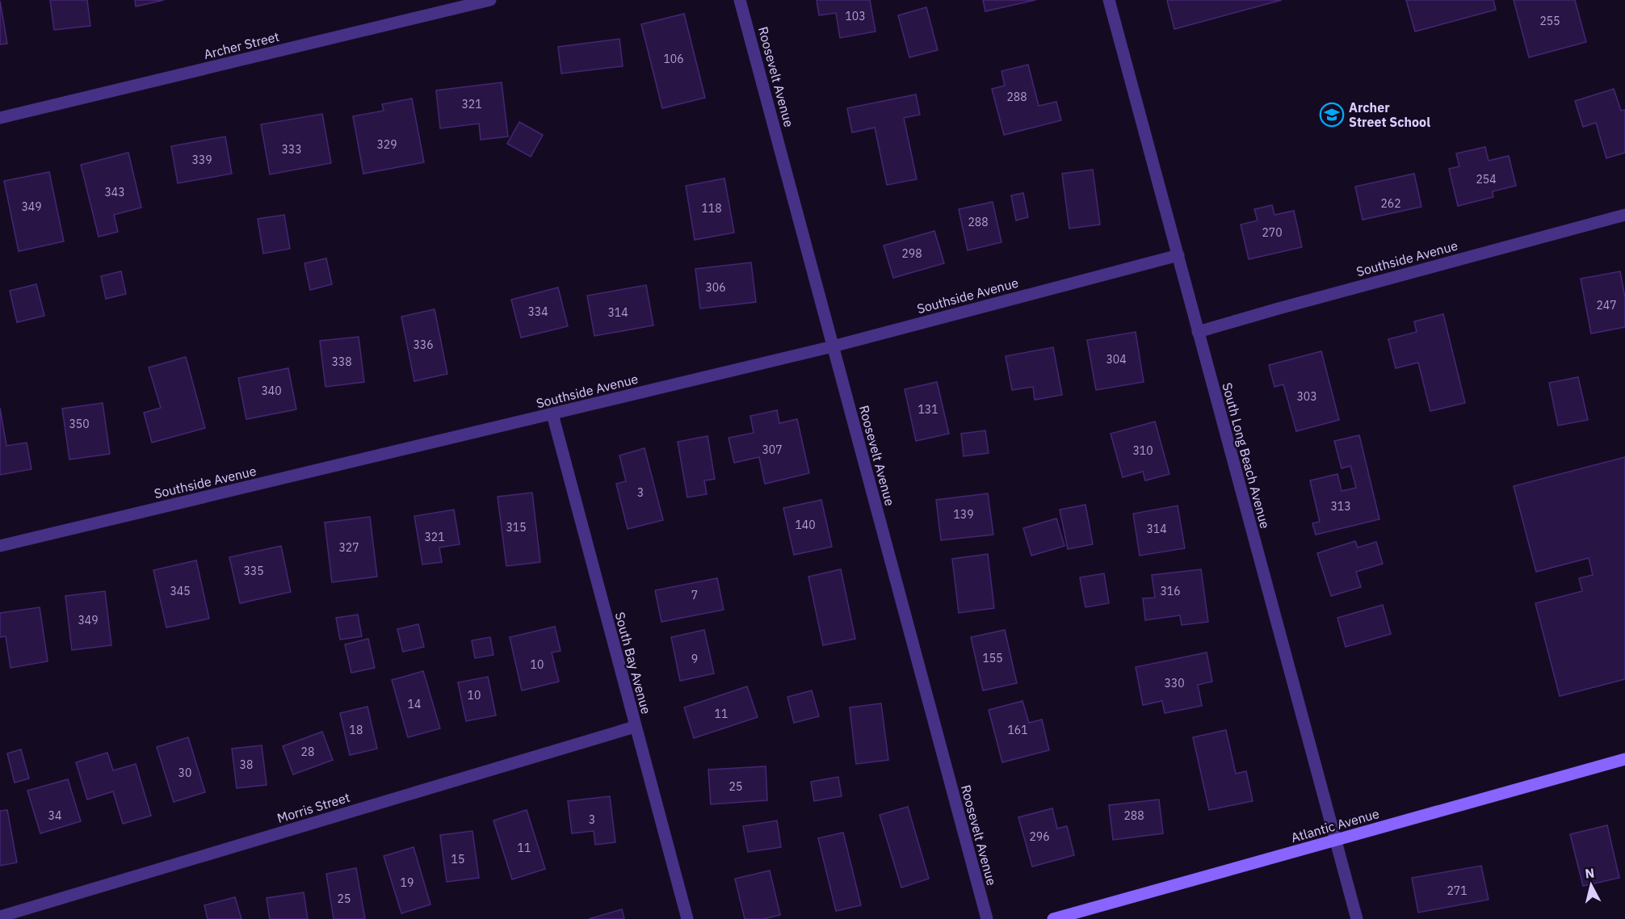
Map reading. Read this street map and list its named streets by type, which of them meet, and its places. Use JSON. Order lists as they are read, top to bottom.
{
  "streets": {
    "main road": ["Atlantic Avenue"],
    "street": [
      "Archer Street",
      "Roosevelt Avenue",
      "Southside Avenue",
      "South Long Beach Avenue",
      "South Bay Avenue",
      "Morris Street"
    ]
  },
  "crossings": [
    ["Roosevelt Avenue", "Southside Avenue"],
    ["Southside Avenue", "South Long Beach Avenue"],
    ["Southside Avenue", "South Bay Avenue"],
    ["South Long Beach Avenue", "Atlantic Avenue"],
    ["South Bay Avenue", "Morris Street"]
  ],
  "places": {
    "school or university": ["Archer Street School"]
  },
  "house_numbers": [
    "103",
    "255",
    "106",
    "288",
    "321",
    "329",
    "333",
    "339",
    "254",
    "343",
    "262",
    "349",
    "118",
    "288",
    "270",
    "298",
    "306",
    "247",
    "334",
    "314",
    "336",
    "304",
    "338",
    "340",
    "303",
    "131",
    "350",
    "307",
    "310",
    "3",
    "313",
    "139",
    "140",
    "315",
    "314",
    "321",
    "327",
    "335",
    "345",
    "316",
    "7",
    "349",
    "155",
    "9",
    "10",
    "330",
    "10",
    "14",
    "11",
    "18",
    "161",
    "28",
    "38",
    "30",
    "25",
    "34",
    "288",
    "3",
    "296",
    "11",
    "15",
    "19",
    "271",
    "25"
  ],
  "north": "top"
}
